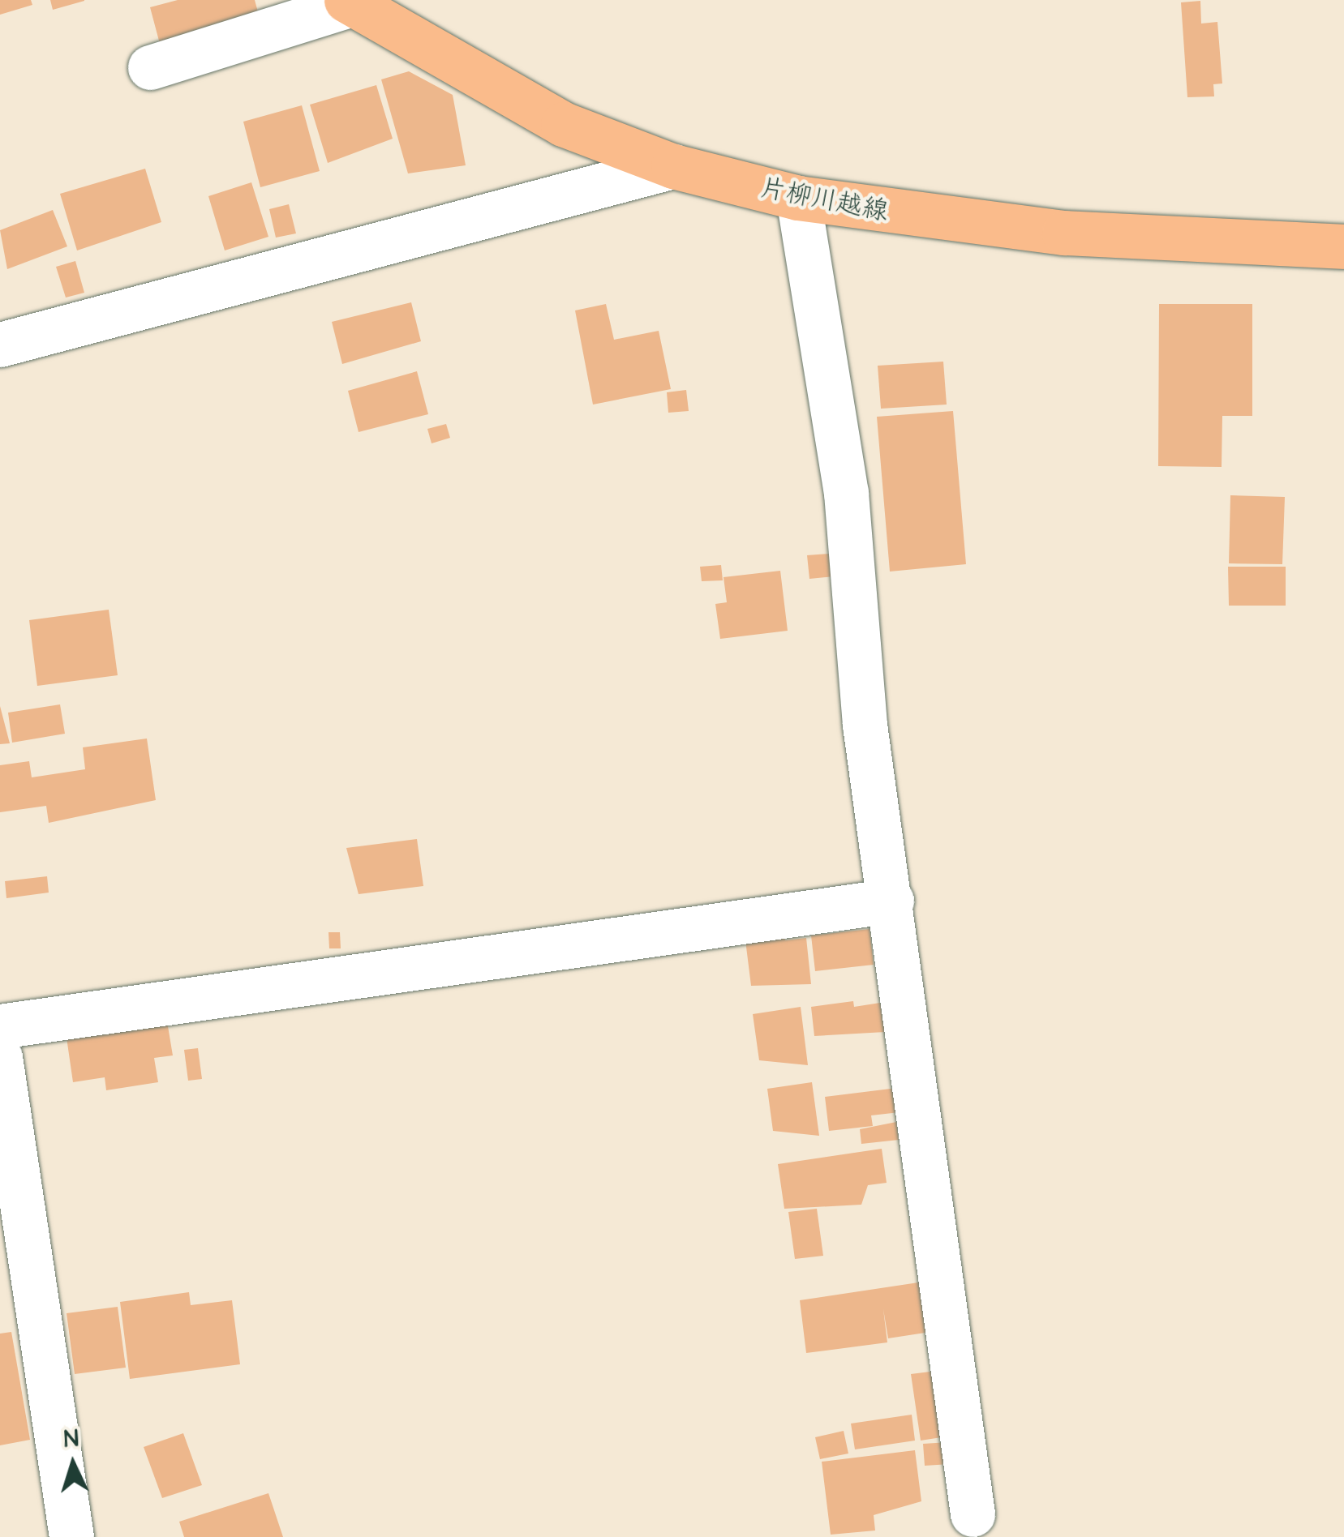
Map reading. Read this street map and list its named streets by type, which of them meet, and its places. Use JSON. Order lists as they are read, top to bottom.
{
  "streets": {
    "main road": ["片柳川越線"]
  },
  "north": "top"
}
